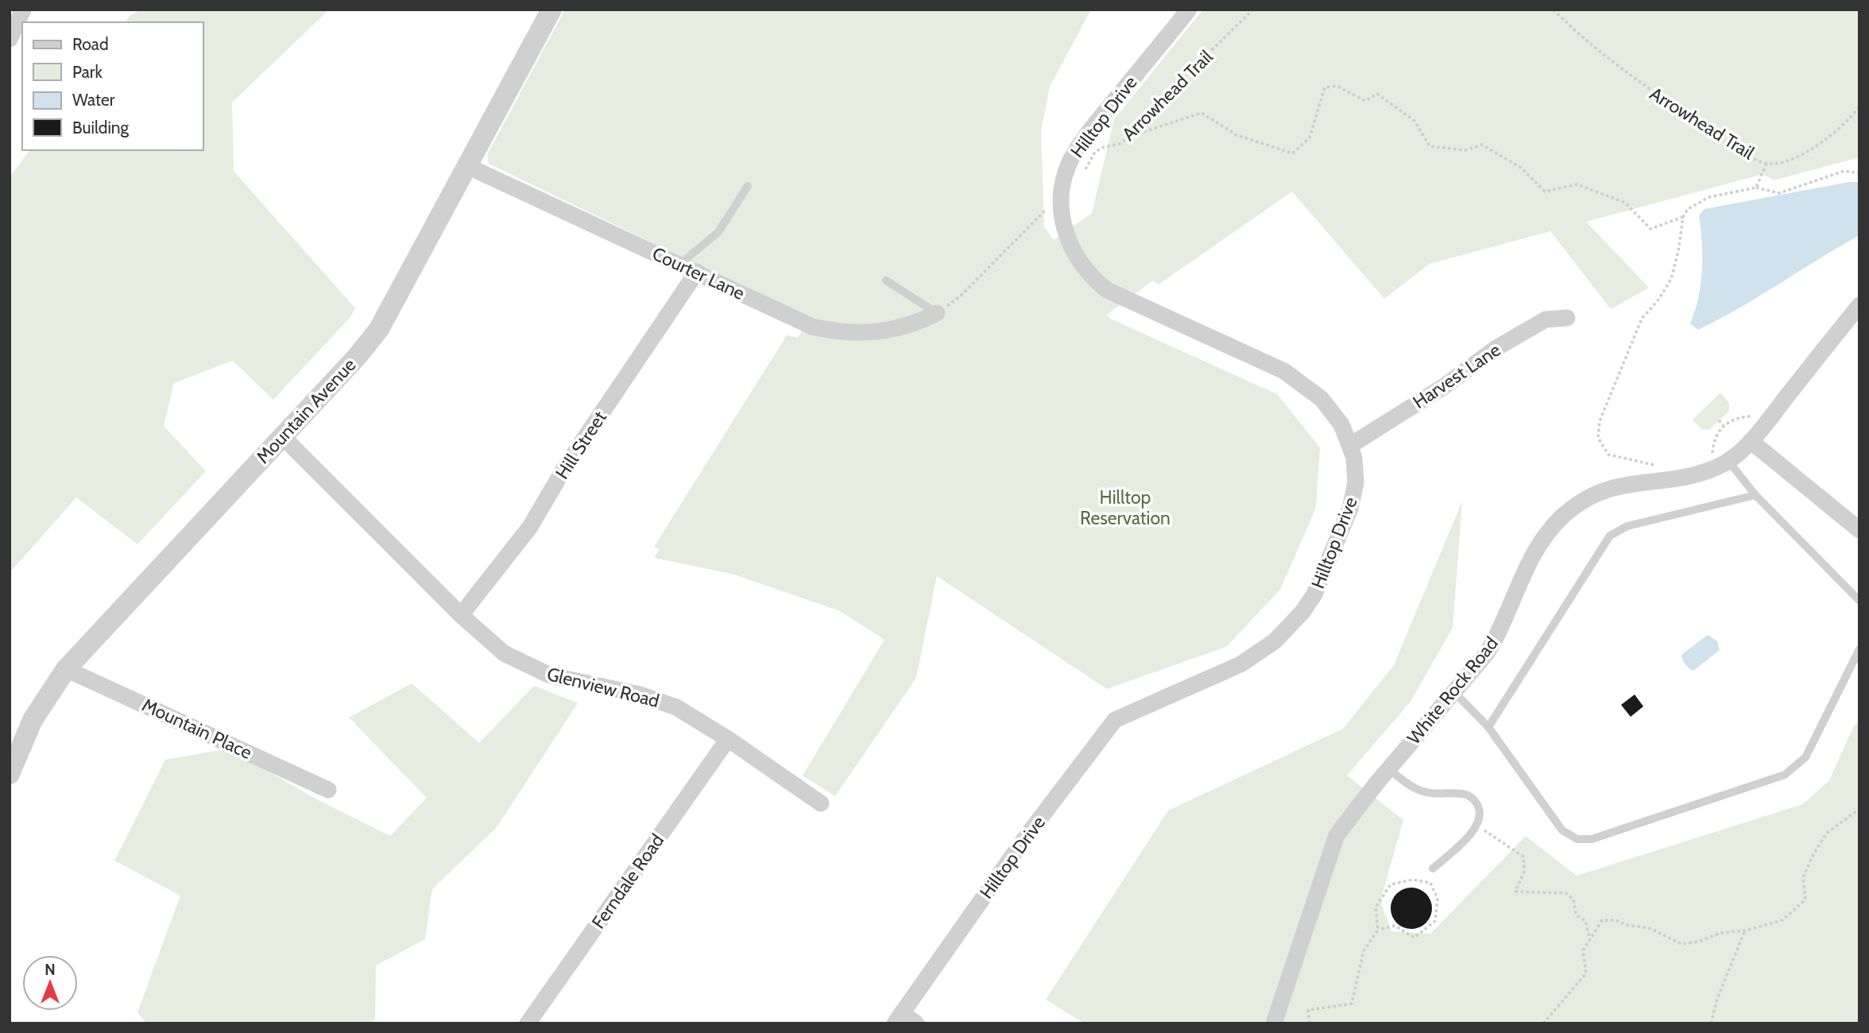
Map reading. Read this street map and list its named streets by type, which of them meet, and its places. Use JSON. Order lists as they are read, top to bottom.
{
  "streets": {
    "street": [
      "Hilltop Drive",
      "Courter Lane",
      "Harvest Lane",
      "Mountain Avenue",
      "Hill Street",
      "Glenview Road",
      "White Rock Road",
      "Mountain Place",
      "Ferndale Road"
    ],
    "path": ["Arrowhead Trail"]
  },
  "crossings": [
    ["Hilltop Drive", "Harvest Lane"],
    ["Courter Lane", "Mountain Avenue"],
    ["Courter Lane", "Hill Street"],
    ["Mountain Avenue", "Glenview Road"],
    ["Mountain Avenue", "Mountain Place"],
    ["Hill Street", "Glenview Road"],
    ["Glenview Road", "Ferndale Road"]
  ],
  "parks": ["Hilltop Reservation"],
  "legend": [
    "Road",
    "Park",
    "Water",
    "Building"
  ],
  "north": "top"
}
